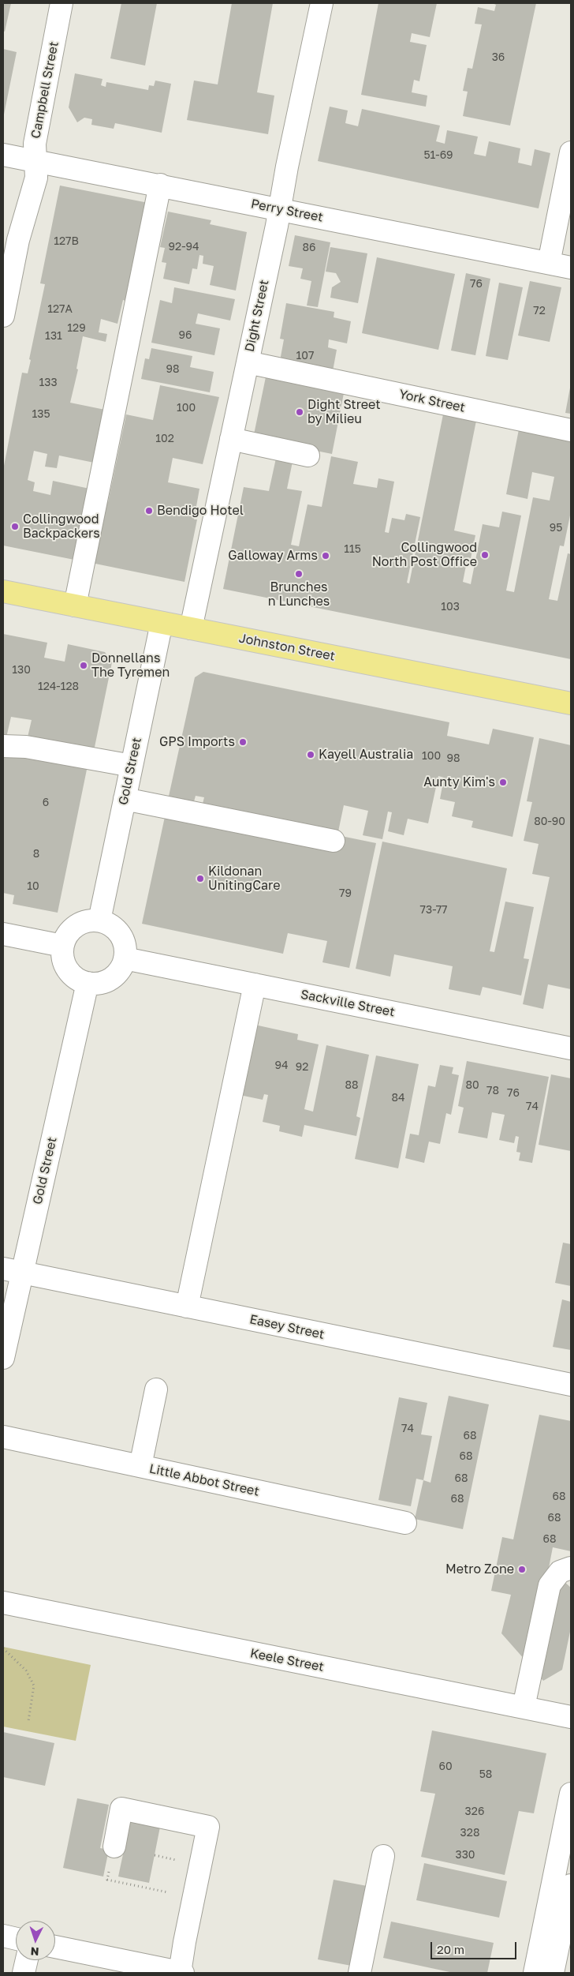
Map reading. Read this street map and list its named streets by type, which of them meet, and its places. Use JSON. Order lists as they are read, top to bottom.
{
  "streets": {
    "main road": ["Johnston Street"],
    "street": [
      "Campbell Street",
      "Perry Street",
      "Dight Street",
      "York Street",
      "Gold Street",
      "Sackville Street",
      "Easey Street",
      "Little Abbot Street",
      "Keele Street"
    ]
  },
  "crossings": [
    ["Campbell Street", "Perry Street"],
    ["Perry Street", "Dight Street"],
    ["Dight Street", "York Street"],
    ["Dight Street", "Johnston Street"],
    ["Johnston Street", "Gold Street"],
    ["Gold Street", "Sackville Street"],
    ["Gold Street", "Easey Street"]
  ],
  "places": [
    "Dight Street by Milieu",
    "Bendigo Hotel",
    "Collingwood Backpackers",
    "Collingwood North Post Office",
    "Galloway Arms",
    "Brunches n Lunches",
    "Donnellans The Tyremen",
    "GPS Imports",
    "Kayell Australia",
    "Aunty Kim's",
    "Kildonan UnitingCare",
    "Metro Zone"
  ],
  "house_numbers": [
    "36",
    "51-69",
    "127B",
    "92-94",
    "86",
    "76",
    "127A",
    "72",
    "129",
    "96",
    "131",
    "107",
    "98",
    "133",
    "100",
    "135",
    "102",
    "95",
    "115",
    "103",
    "130",
    "124-128",
    "100",
    "98",
    "6",
    "80-90",
    "8",
    "10",
    "79",
    "73-77",
    "94",
    "92",
    "88",
    "80",
    "78",
    "76",
    "84",
    "74",
    "74",
    "68",
    "68",
    "68",
    "68",
    "68",
    "68",
    "68",
    "60",
    "58",
    "326",
    "328",
    "330"
  ],
  "scale_bar": "20 m",
  "north": "bottom"
}
